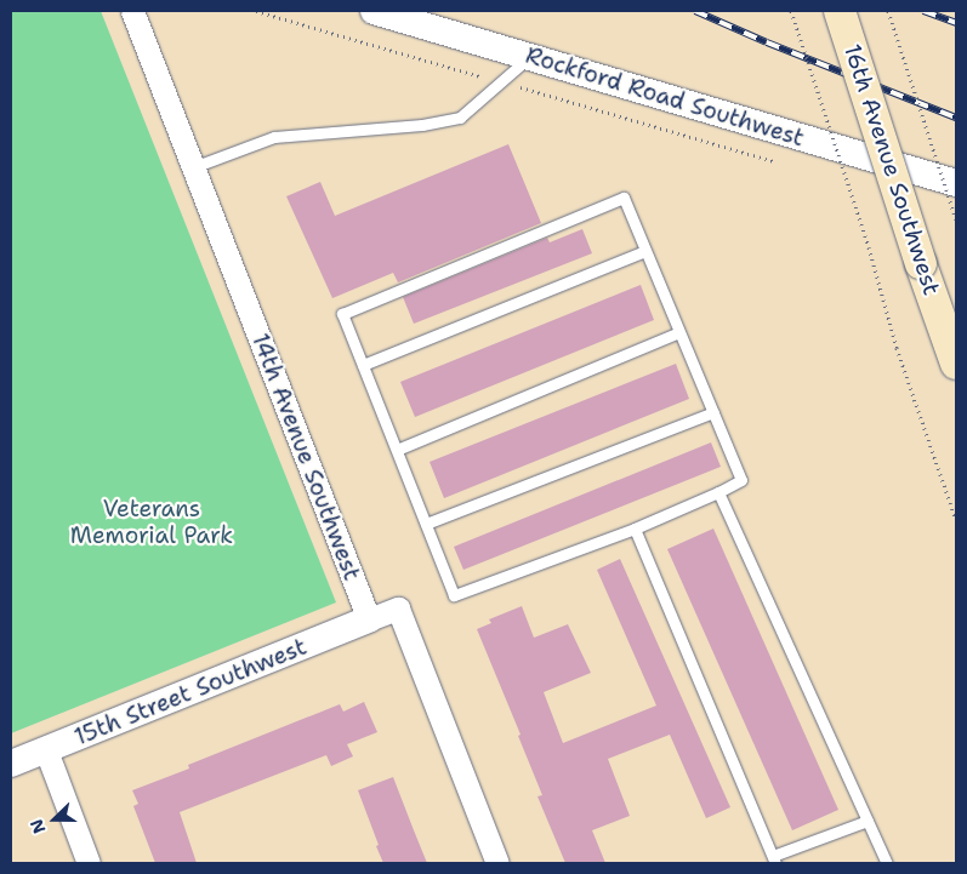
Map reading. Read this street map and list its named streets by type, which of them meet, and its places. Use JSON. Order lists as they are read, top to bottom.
{
  "streets": {
    "main road": ["16th Avenue Southwest"],
    "street": ["Rockford Road Southwest", "14th Avenue Southwest", "15th Street Southwest"]
  },
  "crossings": [
    ["14th Avenue Southwest", "15th Street Southwest"]
  ],
  "parks": ["Veterans Memorial Park"],
  "north": "left"
}
